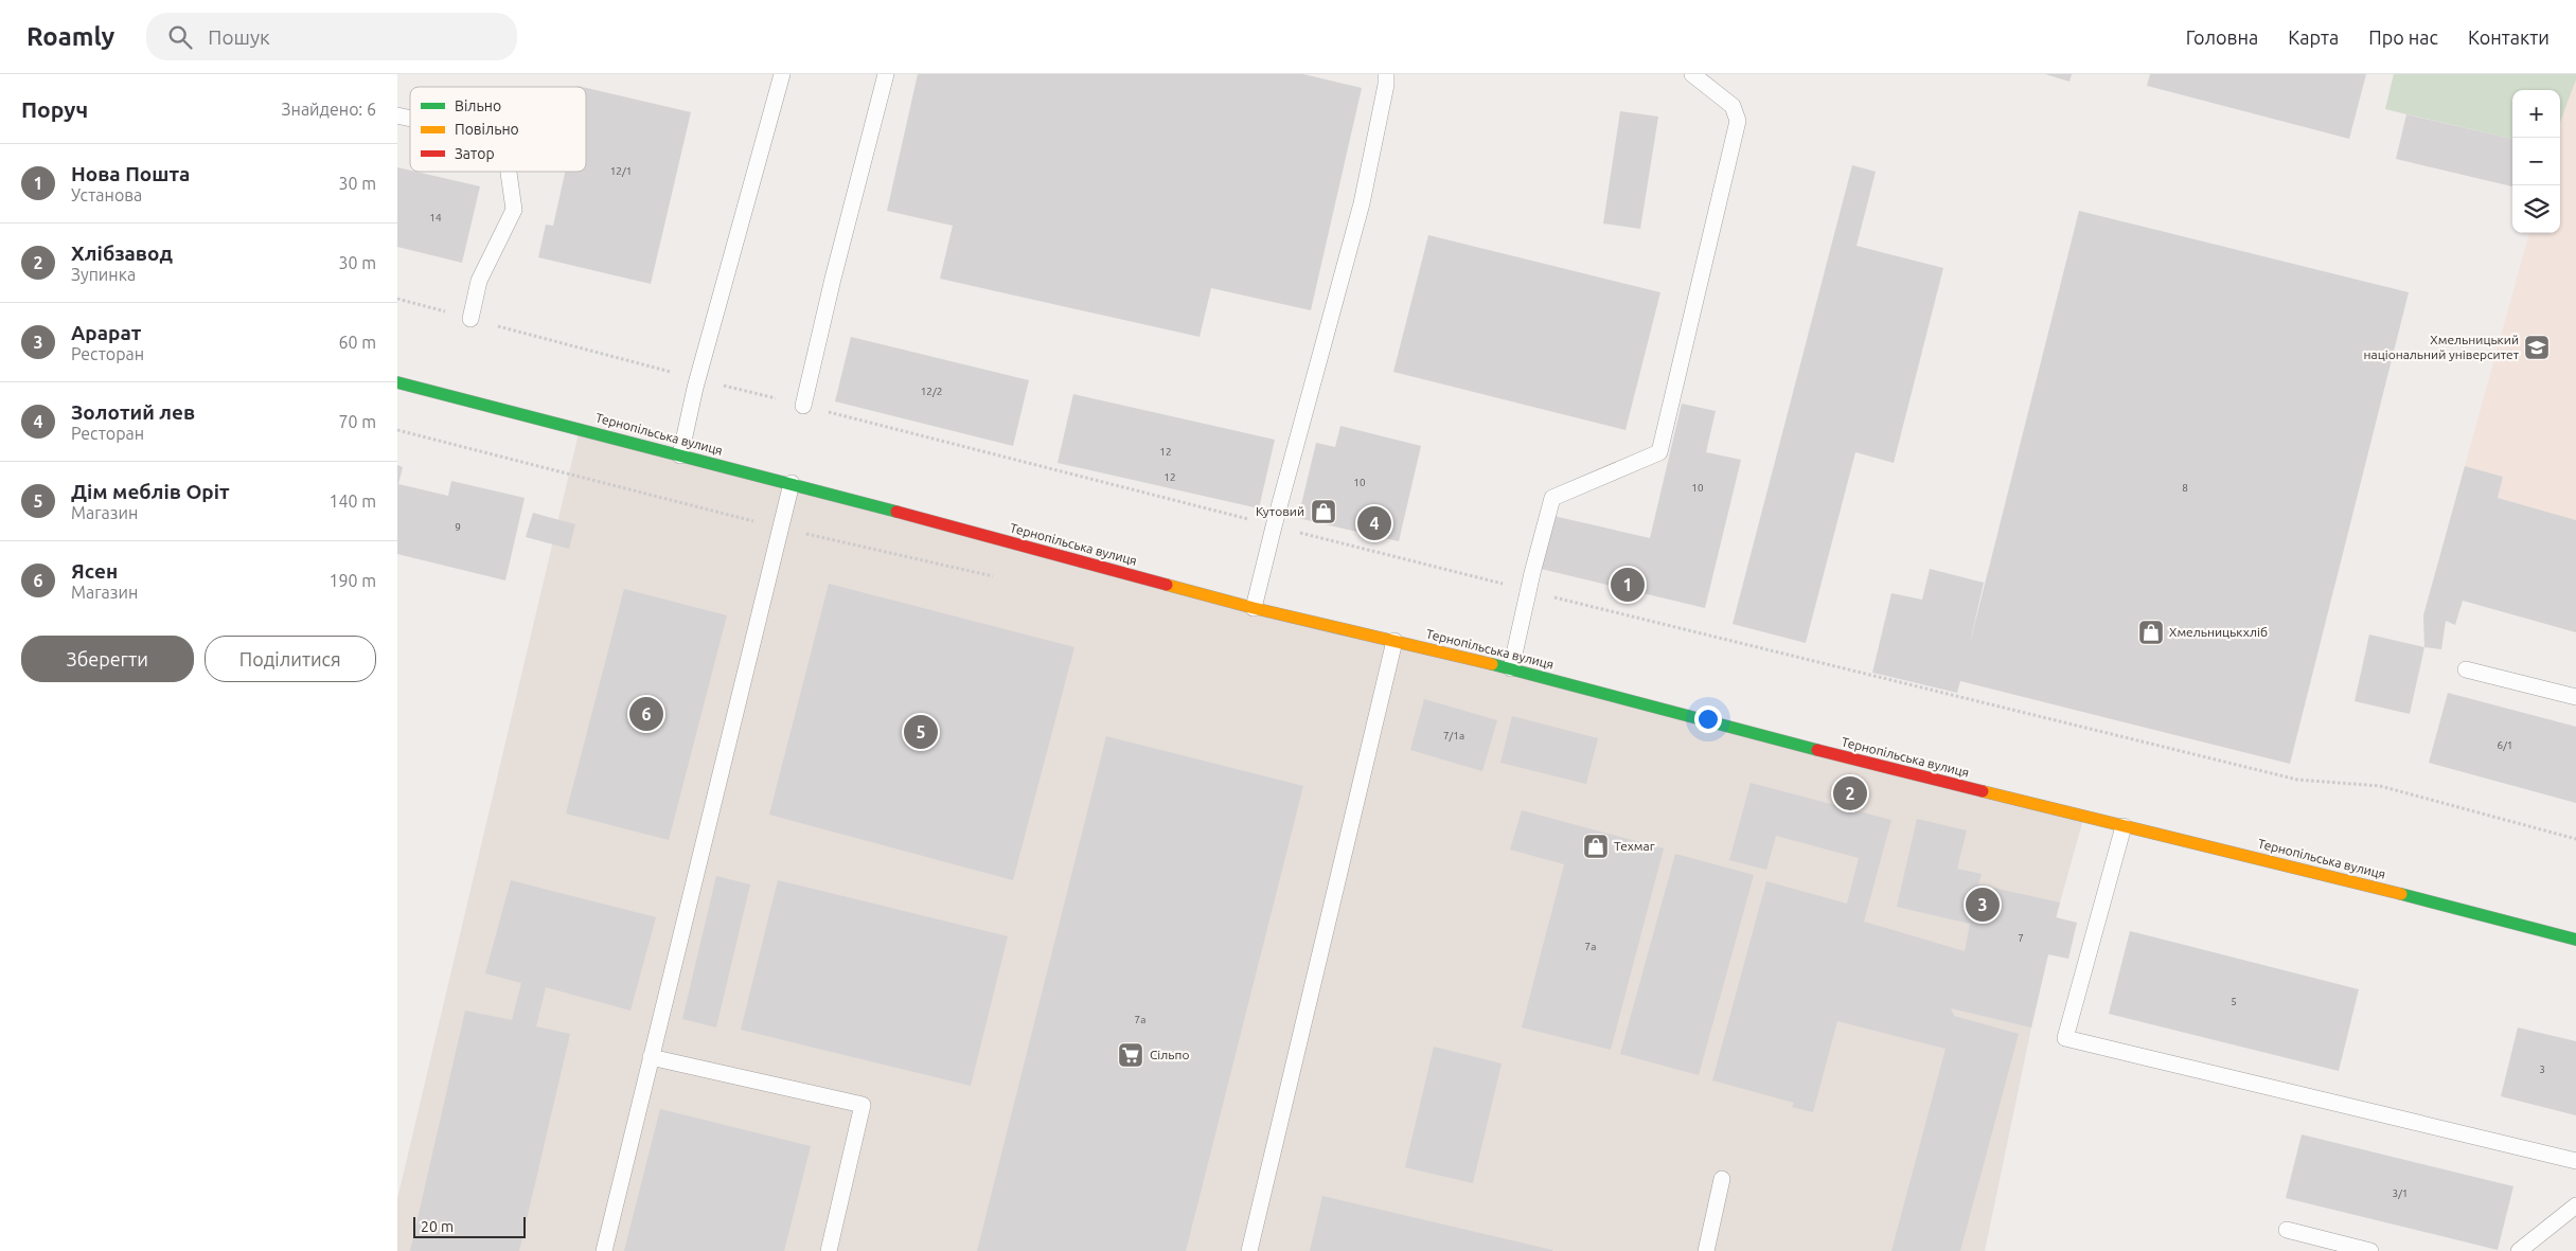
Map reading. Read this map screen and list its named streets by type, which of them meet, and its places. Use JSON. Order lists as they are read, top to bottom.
{
  "streets": {
    "main road": ["Тернопільська вулиця"]
  },
  "places": {
    "school or university": ["Хмельницький національний університет"],
    "shop": ["Кутовий", "Хмельницькхліб", "Техмаг"],
    "supermarket": ["Сільпо"]
  },
  "house_numbers": [
    "12/1",
    "14",
    "12/2",
    "12",
    "12",
    "10",
    "10",
    "8",
    "9",
    "7/1а",
    "6/1",
    "7",
    "7а",
    "5",
    "7а",
    "3",
    "3/1"
  ],
  "legend": ["Вільно", "Повільно", "Затор"],
  "scale_bar": "20 m",
  "page": {
    "header": "Roamly",
    "search": "Пошук",
    "nav": [
      "Головна",
      "Карта",
      "Про нас",
      "Контакти"
    ],
    "heading": ["Поруч", "Знайдено: 6"],
    "map_buttons": ["+", "−"],
    "list": [
      {
        "mark": "1",
        "name": "Нова Пошта",
        "note": "Установа",
        "value": "30 m"
      },
      {
        "mark": "2",
        "name": "Хлібзавод",
        "note": "Зупинка",
        "value": "30 m"
      },
      {
        "mark": "3",
        "name": "Арарат",
        "note": "Ресторан",
        "value": "60 m"
      },
      {
        "mark": "4",
        "name": "Золотий лев",
        "note": "Ресторан",
        "value": "70 m"
      },
      {
        "mark": "5",
        "name": "Дім меблів Оріт",
        "note": "Магазин",
        "value": "140 m"
      },
      {
        "mark": "6",
        "name": "Ясен",
        "note": "Магазин",
        "value": "190 m"
      }
    ],
    "pins": [
      "4",
      "1",
      "6",
      "5",
      "2",
      "3"
    ],
    "buttons": ["Зберегти", "Поділитися"],
    "scale": "20 m"
  }
}
